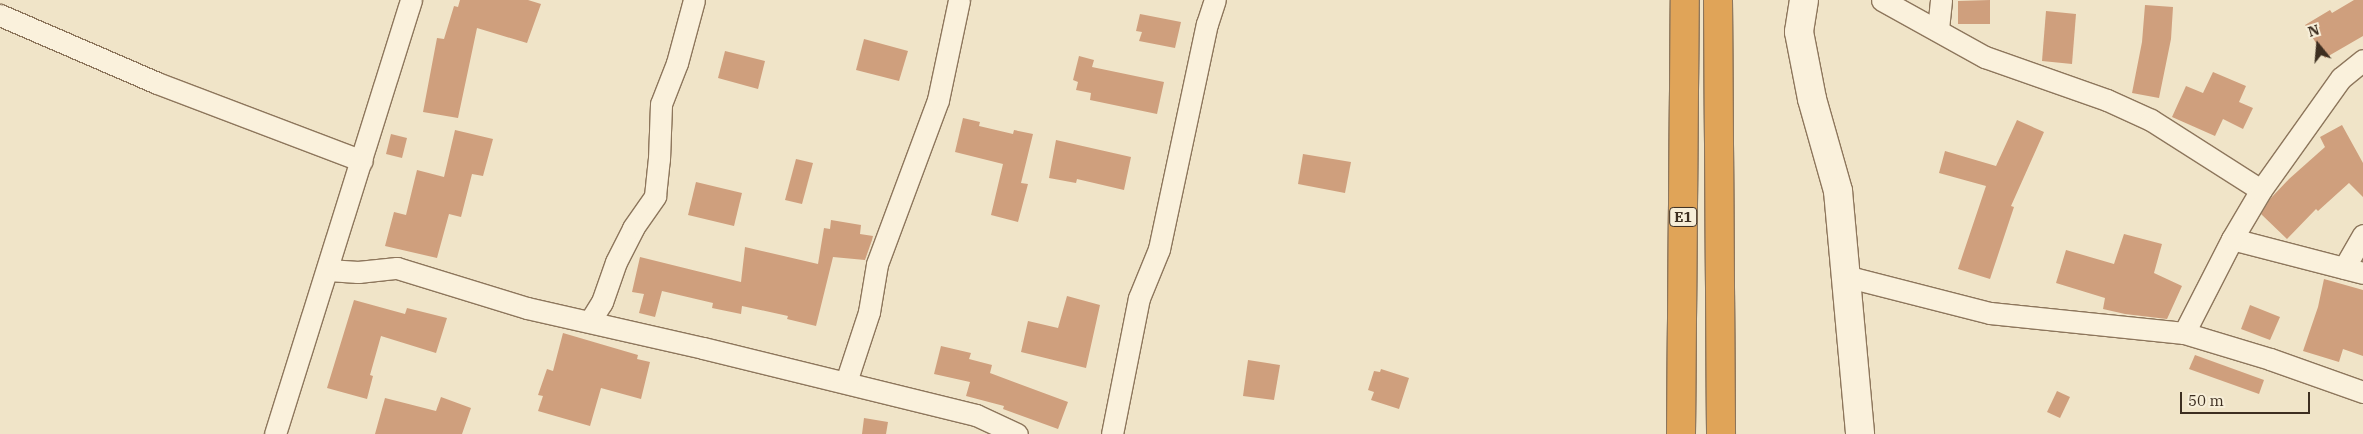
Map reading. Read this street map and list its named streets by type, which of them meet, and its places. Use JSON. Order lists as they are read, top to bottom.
{
  "streets": {
    "highway": ["E1"]
  },
  "scale_bar": "50 m",
  "north": "top"
}
